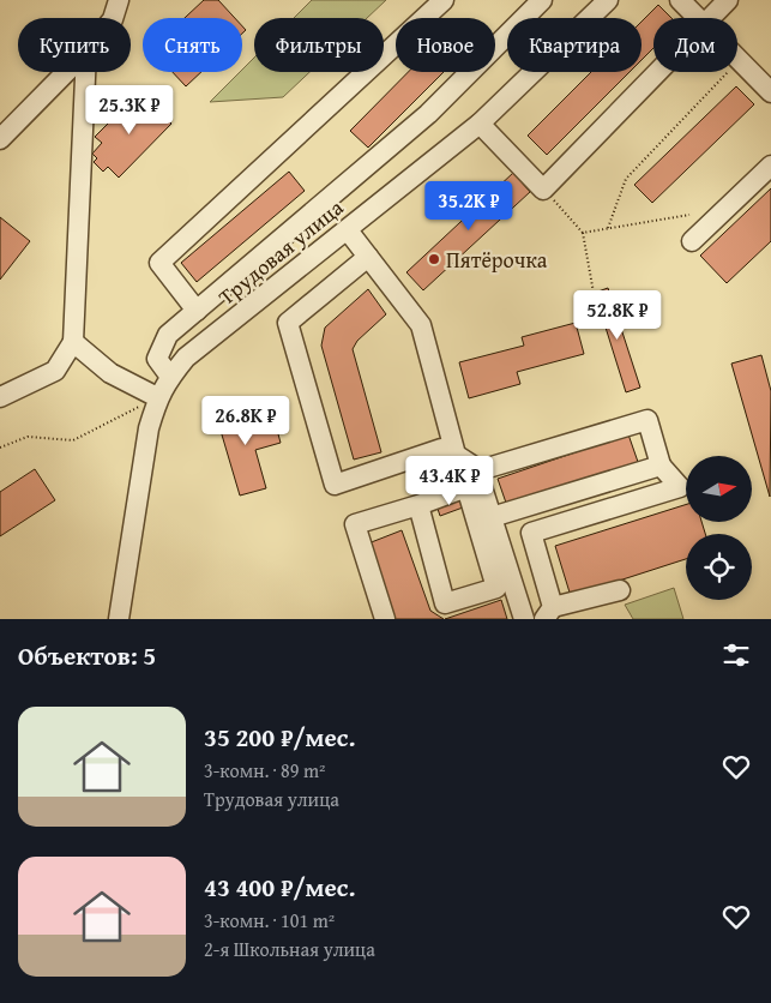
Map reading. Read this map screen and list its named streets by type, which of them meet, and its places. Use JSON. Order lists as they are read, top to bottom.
{
  "streets": {
    "street": ["Трудовая улица"]
  },
  "places": ["Пятёрочка"],
  "north": "right",
  "page": {
    "chip": [
      "Купить",
      "Снять",
      "Фильтры",
      "Новое",
      "Квартира",
      "Дом"
    ],
    "price": [
      "25.3K ₽",
      "35.2K ₽",
      "52.8K ₽",
      "26.8K ₽",
      "43.4K ₽"
    ],
    "heading": "Объектов: 5",
    "list": [
      {
        "name": "35 200 ₽/мес.",
        "note": "3-комн. · 89 m² · Трудовая улица"
      },
      {
        "name": "43 400 ₽/мес.",
        "note": "3-комн. · 101 m² · 2-я Школьная улица"
      }
    ]
  }
}
